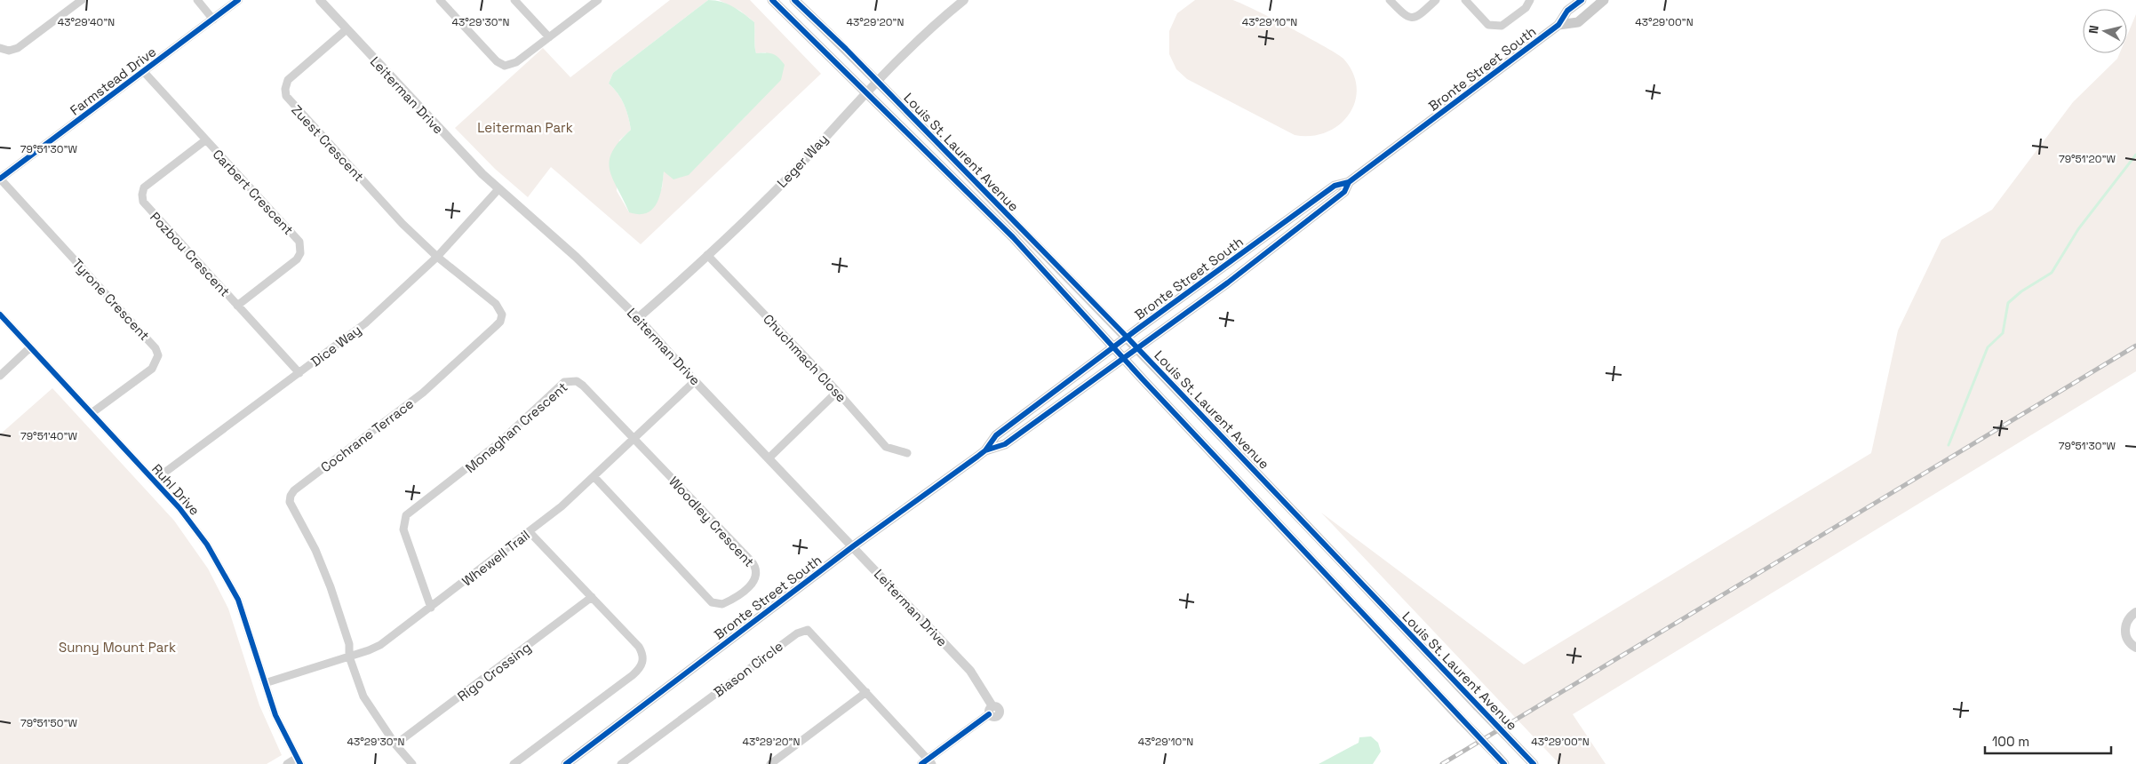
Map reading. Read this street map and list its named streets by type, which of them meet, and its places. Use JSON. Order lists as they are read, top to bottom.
{
  "streets": {
    "main road": ["Bronte Street South", "Louis St. Laurent Avenue"],
    "street": [
      "Farmstead Drive",
      "Leiterman Drive",
      "Zuest Crescent",
      "Leger Way",
      "Carbert Crescent",
      "Pozbou Crescent",
      "Tyrone Crescent",
      "Dice Way",
      "Chuchmach Close",
      "Monaghan Crescent",
      "Cochrane Terrace",
      "Ruhl Drive",
      "Woodley Crescent",
      "Whewell Trail",
      "Biason Circle",
      "Rigo Crossing"
    ]
  },
  "crossings": [
    ["Bronte Street South", "Leiterman Drive"],
    ["Bronte Street South", "Louis St. Laurent Avenue"],
    ["Farmstead Drive", "Carbert Crescent"],
    ["Farmstead Drive", "Tyrone Crescent"],
    ["Leiterman Drive", "Zuest Crescent"],
    ["Leiterman Drive", "Leger Way"],
    ["Leiterman Drive", "Dice Way"],
    ["Leiterman Drive", "Whewell Trail"],
    ["Leiterman Drive", "Biason Circle"],
    ["Zuest Crescent", "Dice Way"],
    ["Zuest Crescent", "Cochrane Terrace"],
    ["Louis St. Laurent Avenue", "Leger Way"],
    ["Leger Way", "Chuchmach Close"],
    ["Carbert Crescent", "Pozbou Crescent"],
    ["Pozbou Crescent", "Dice Way"],
    ["Tyrone Crescent", "Ruhl Drive"],
    ["Dice Way", "Cochrane Terrace"],
    ["Dice Way", "Ruhl Drive"],
    ["Monaghan Crescent", "Woodley Crescent"],
    ["Monaghan Crescent", "Whewell Trail"],
    ["Cochrane Terrace", "Whewell Trail"],
    ["Ruhl Drive", "Whewell Trail"],
    ["Woodley Crescent", "Whewell Trail"]
  ],
  "parks": ["Leiterman Park", "Sunny Mount Park"],
  "scale_bar": "100 m",
  "north": "left",
  "coordinates": [
    "43°29'40\"N",
    "43°29'30\"N",
    "43°29'20\"N",
    "43°29'10\"N",
    "43°29'00\"N",
    "79°51'30\"W",
    "79°51'20\"W",
    "79°51'40\"W",
    "79°51'50\"W"
  ]
}
